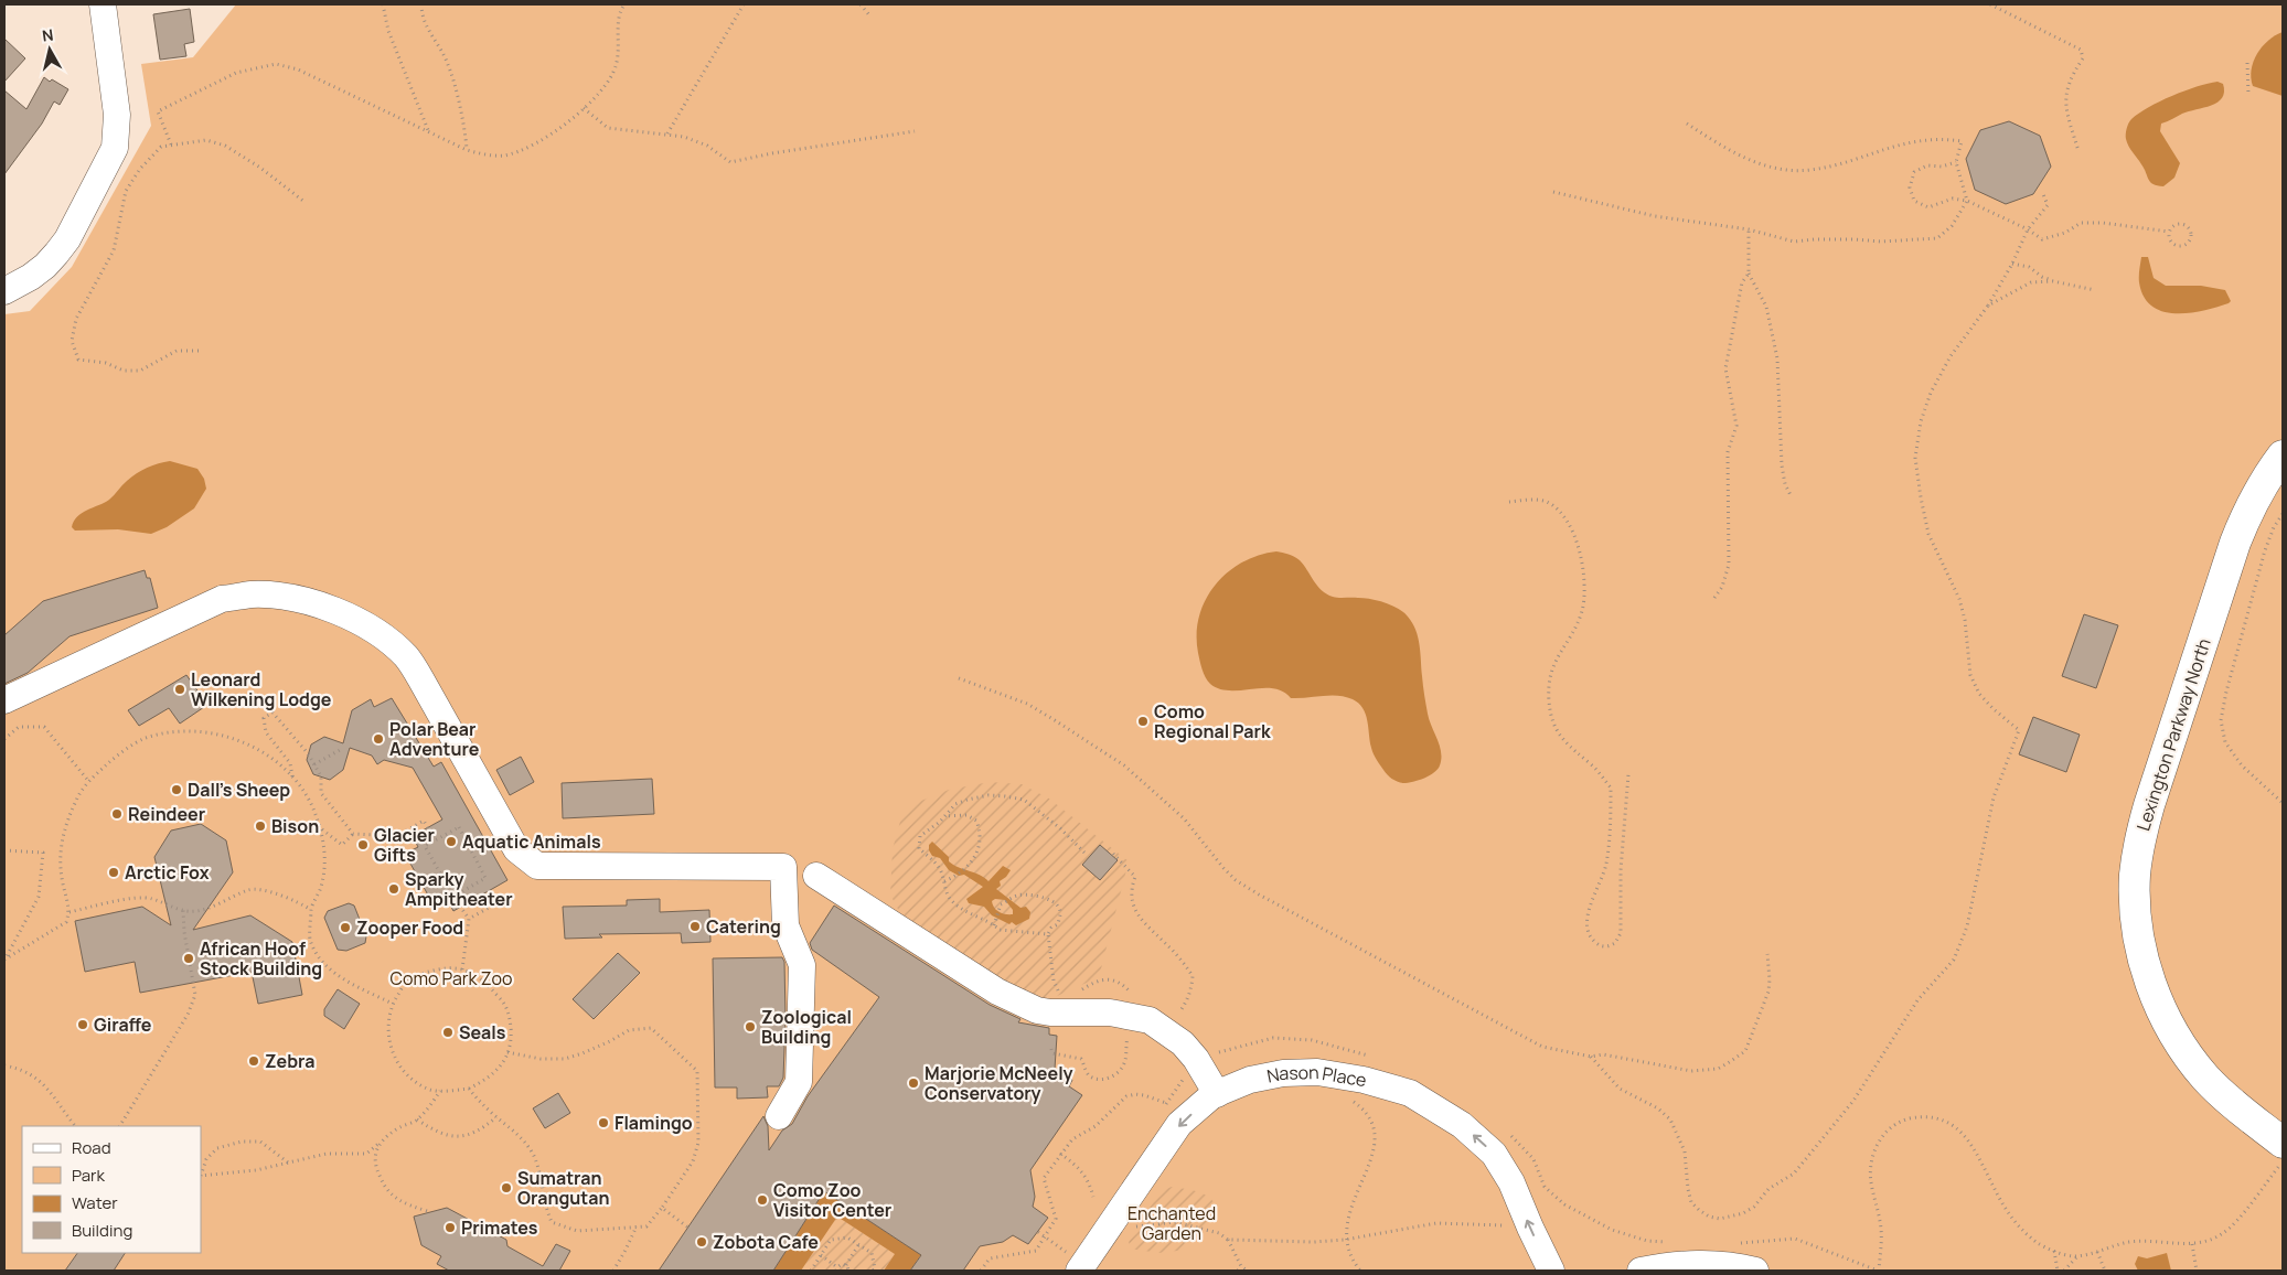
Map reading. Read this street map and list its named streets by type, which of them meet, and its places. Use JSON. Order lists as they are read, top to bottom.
{
  "streets": {
    "main road": ["Lexington Parkway North"],
    "street": ["Nason Place"]
  },
  "parks": ["Como Park Zoo", "Enchanted Garden"],
  "places": [
    "Leonard Wilkening Lodge",
    "Como Regional Park",
    "Polar Bear Adventure",
    "Dall's Sheep",
    "Reindeer",
    "Bison",
    "Aquatic Animals",
    "Glacier Gifts",
    "Arctic Fox",
    "Sparky Ampitheater",
    "Catering",
    "Zooper Food",
    "African Hoof Stock Building",
    "Giraffe",
    "Zoological Building",
    "Seals",
    "Zebra",
    "Marjorie McNeely Conservatory",
    "Flamingo",
    "Sumatran Orangutan",
    "Como Zoo Visitor Center",
    "Primates",
    "Zobota Cafe"
  ],
  "legend": [
    "Road",
    "Park",
    "Water",
    "Building"
  ],
  "north": "top"
}
